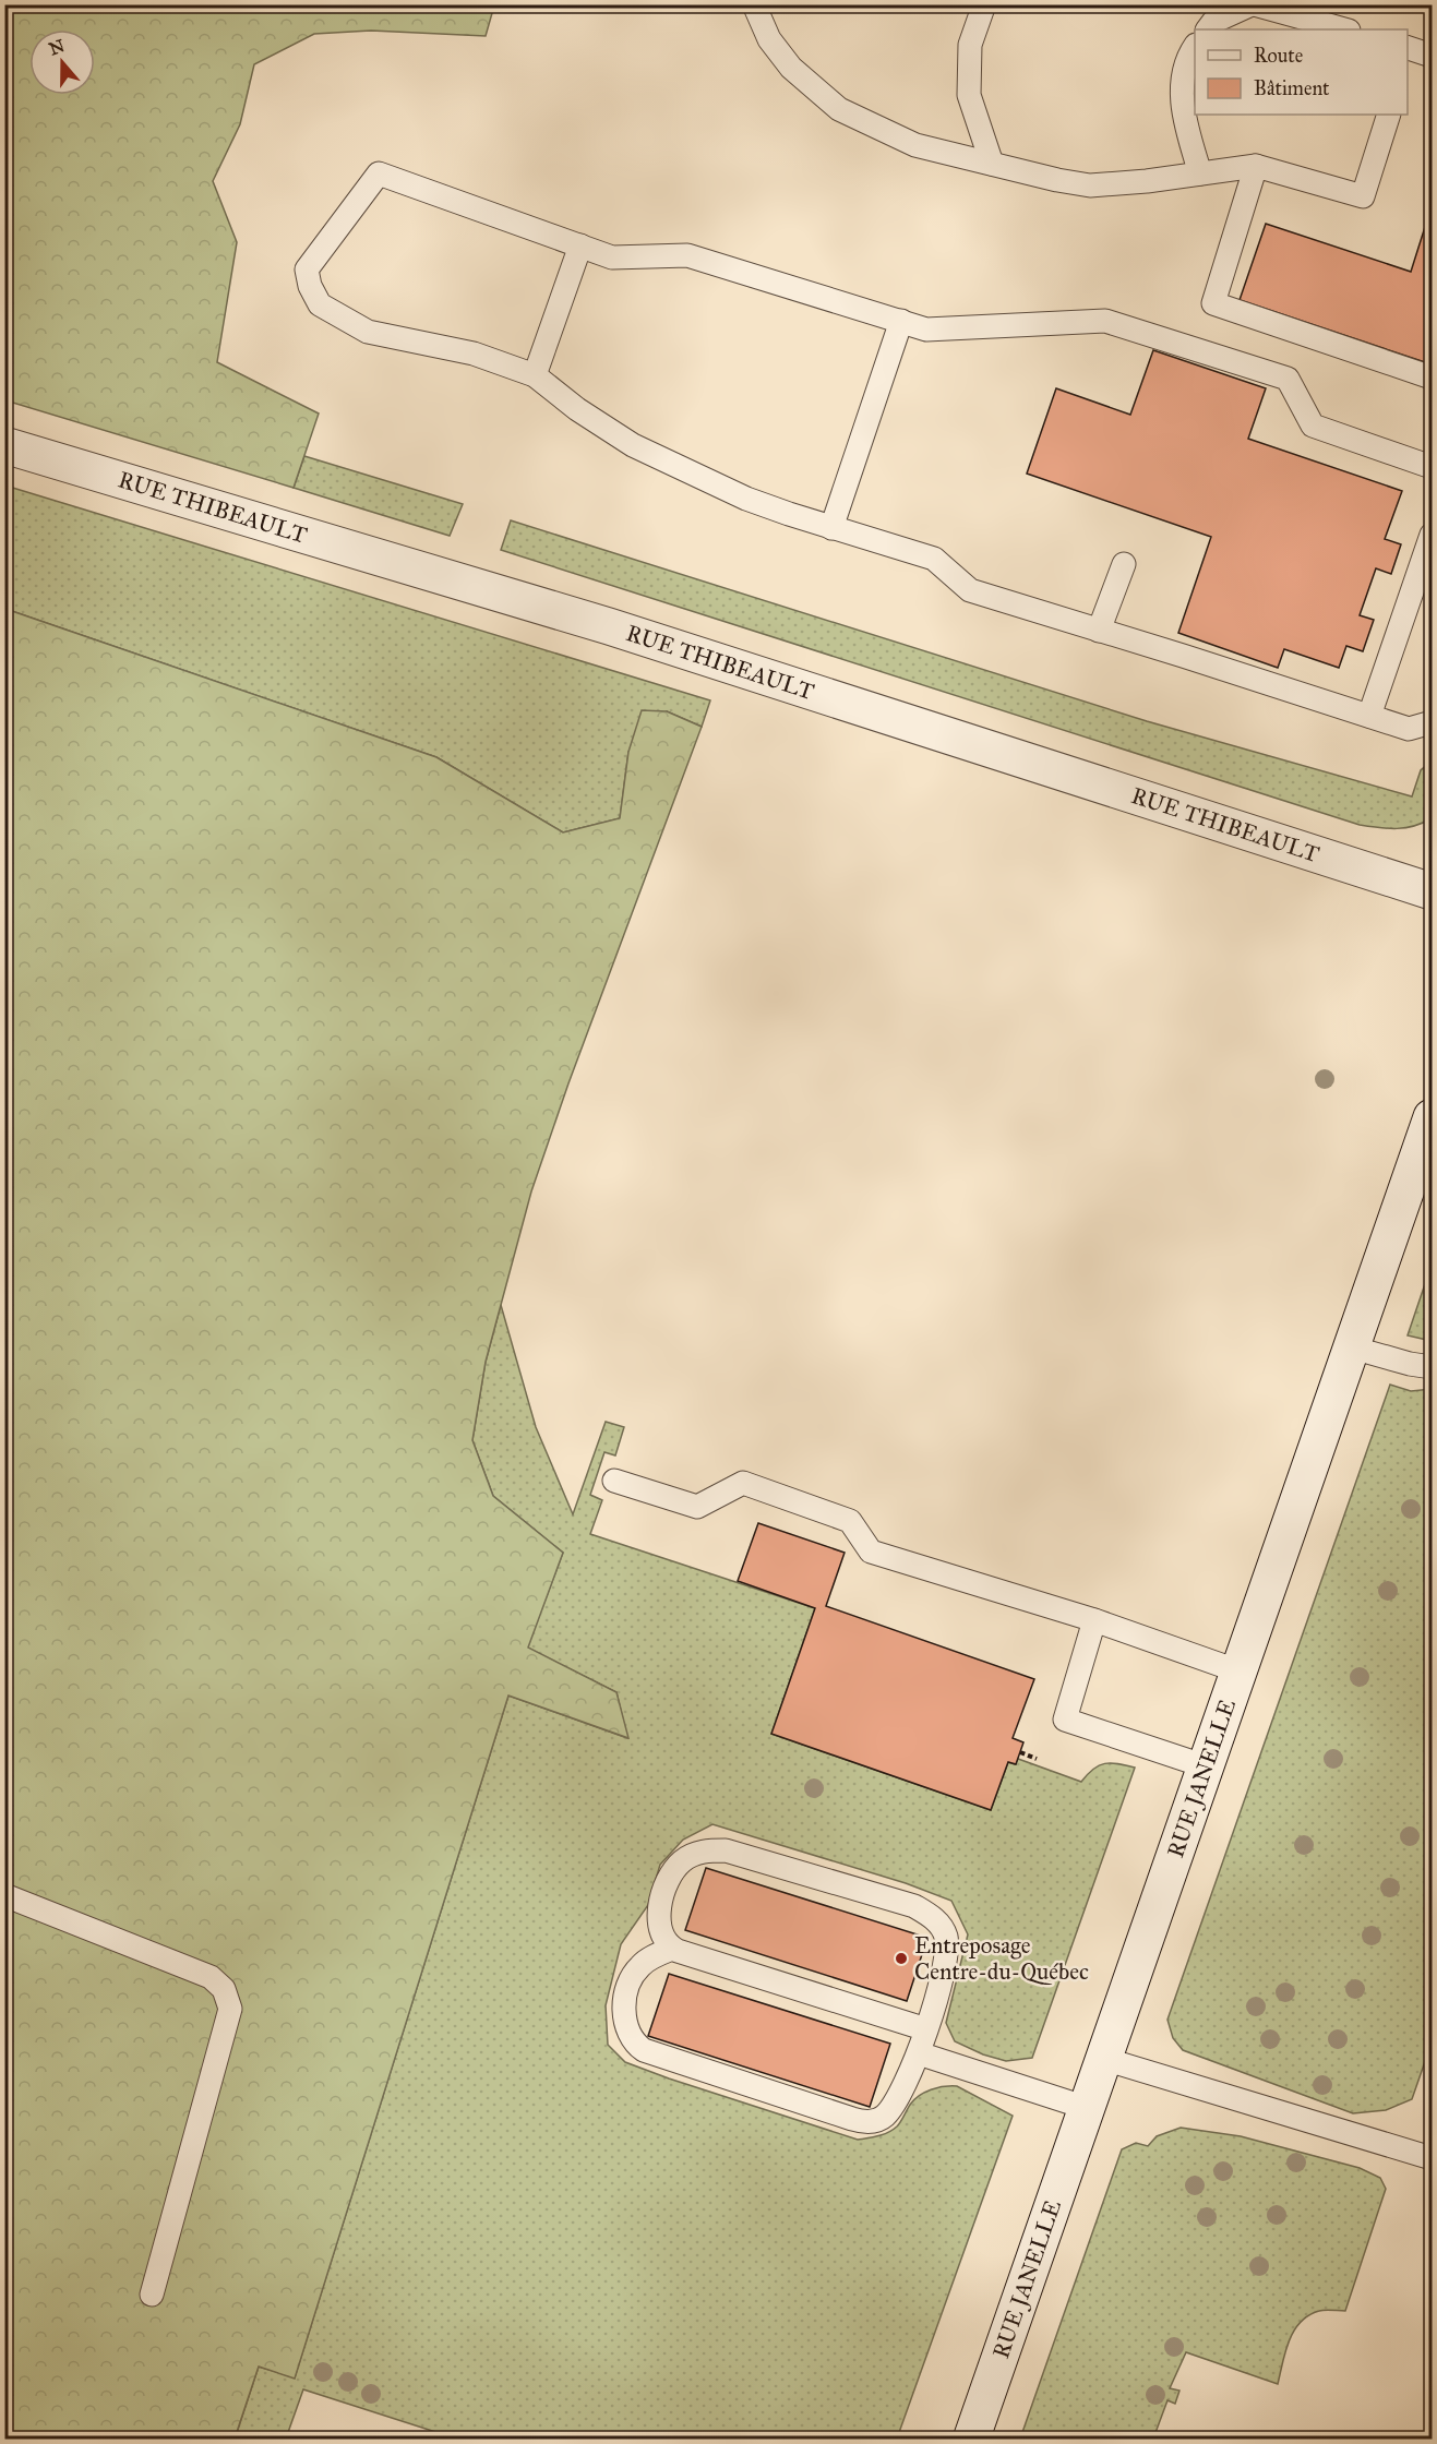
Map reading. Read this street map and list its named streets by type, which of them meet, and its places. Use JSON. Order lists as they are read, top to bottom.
{
  "streets": {
    "street": ["RUE THIBEAULT", "RUE JANELLE"]
  },
  "places": ["Entreposage Centre-du-Québec"],
  "legend": ["Route", "Bâtiment"],
  "north": "top"
}
